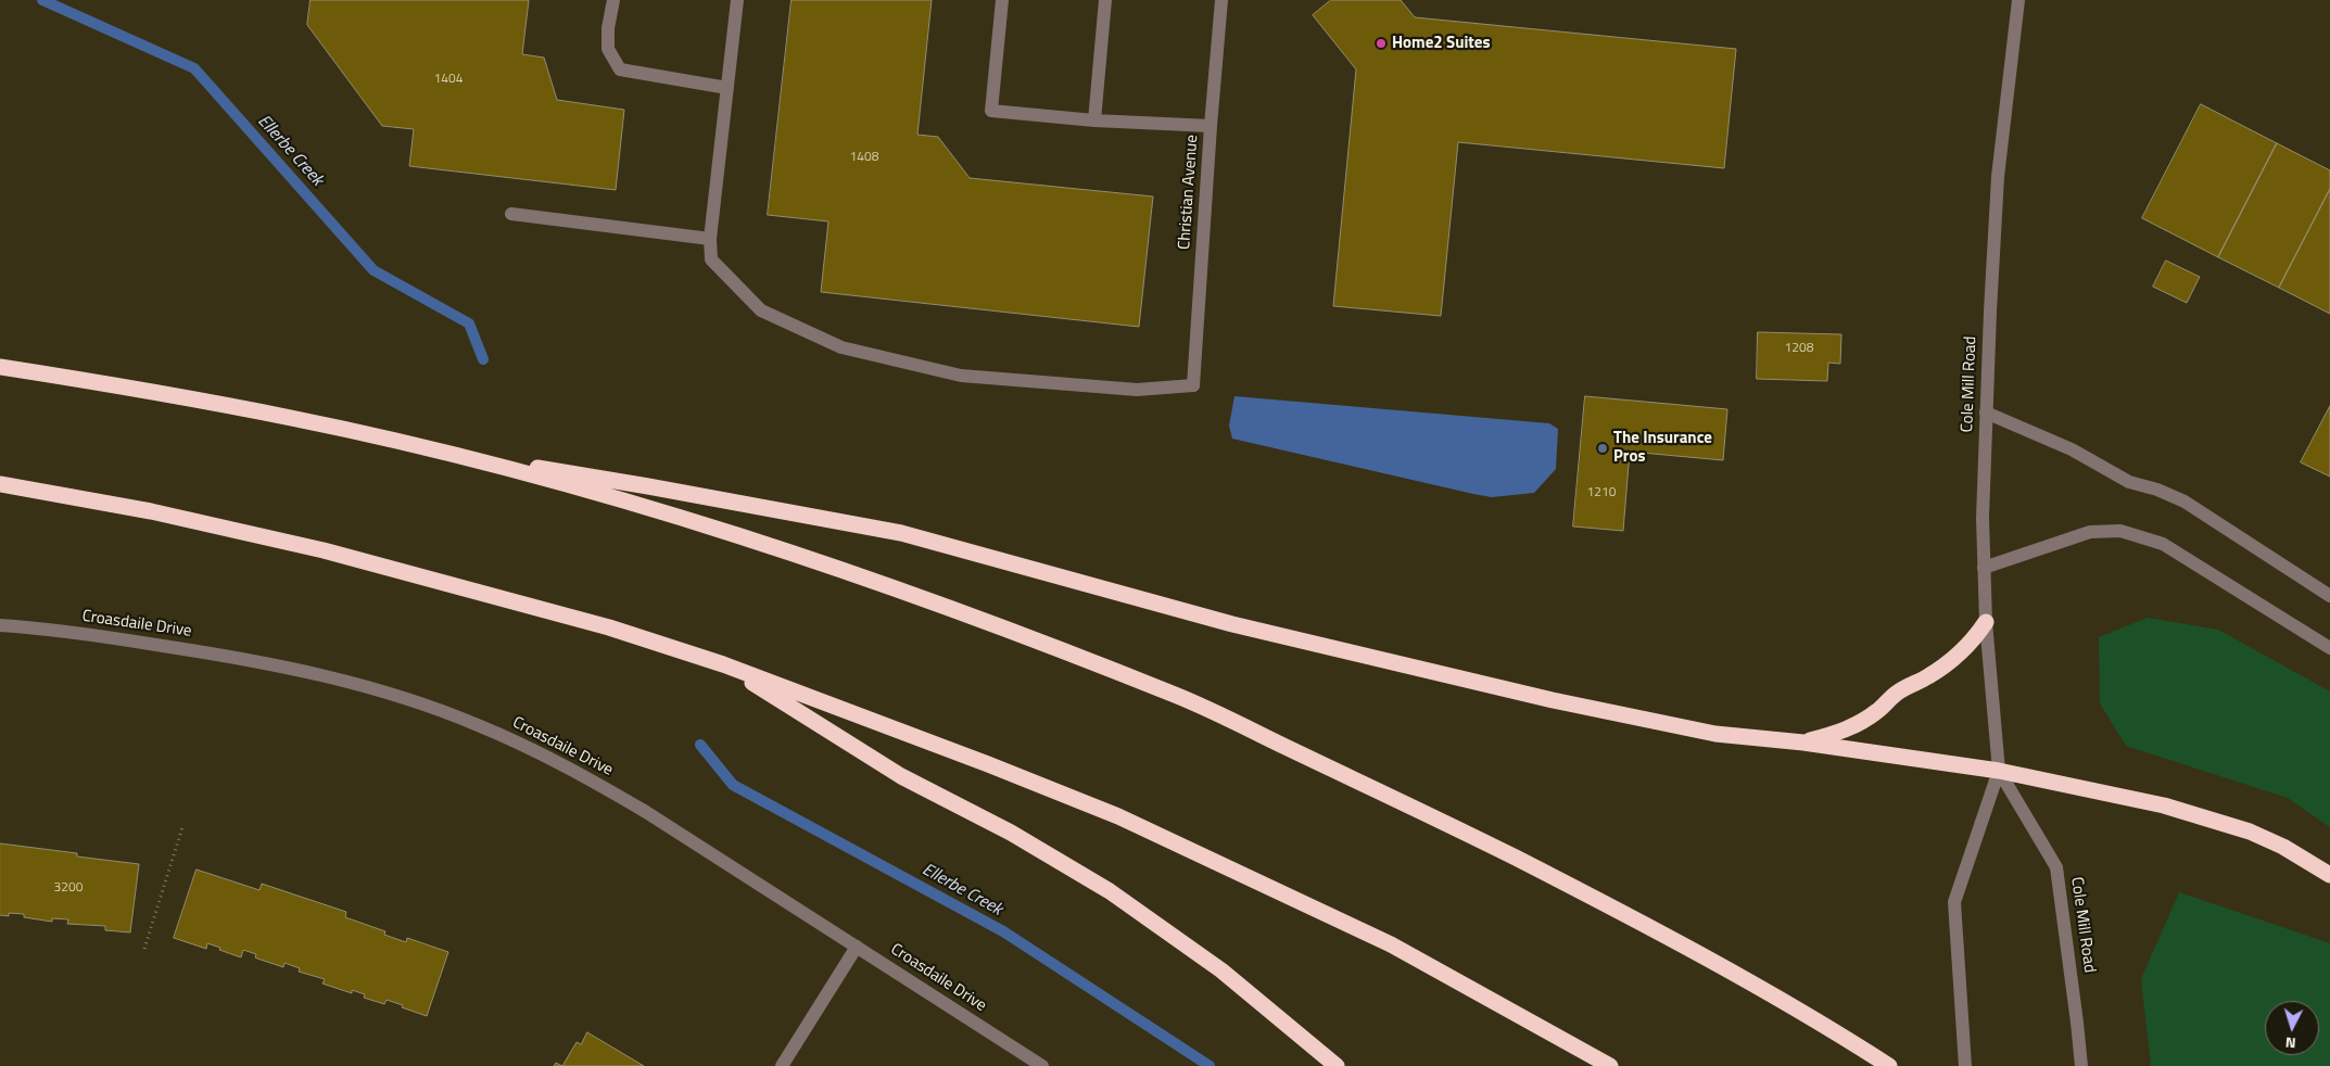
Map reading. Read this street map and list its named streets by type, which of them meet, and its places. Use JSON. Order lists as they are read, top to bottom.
{
  "streets": {
    "street": ["Christian Avenue", "Cole Mill Road", "Croasdaile Drive"]
  },
  "water": ["Ellerbe Creek"],
  "places": ["Home2 Suites", "The Insurance Pros"],
  "house_numbers": [
    "1404",
    "1408",
    "1208",
    "1210",
    "3200"
  ],
  "north": "bottom"
}
